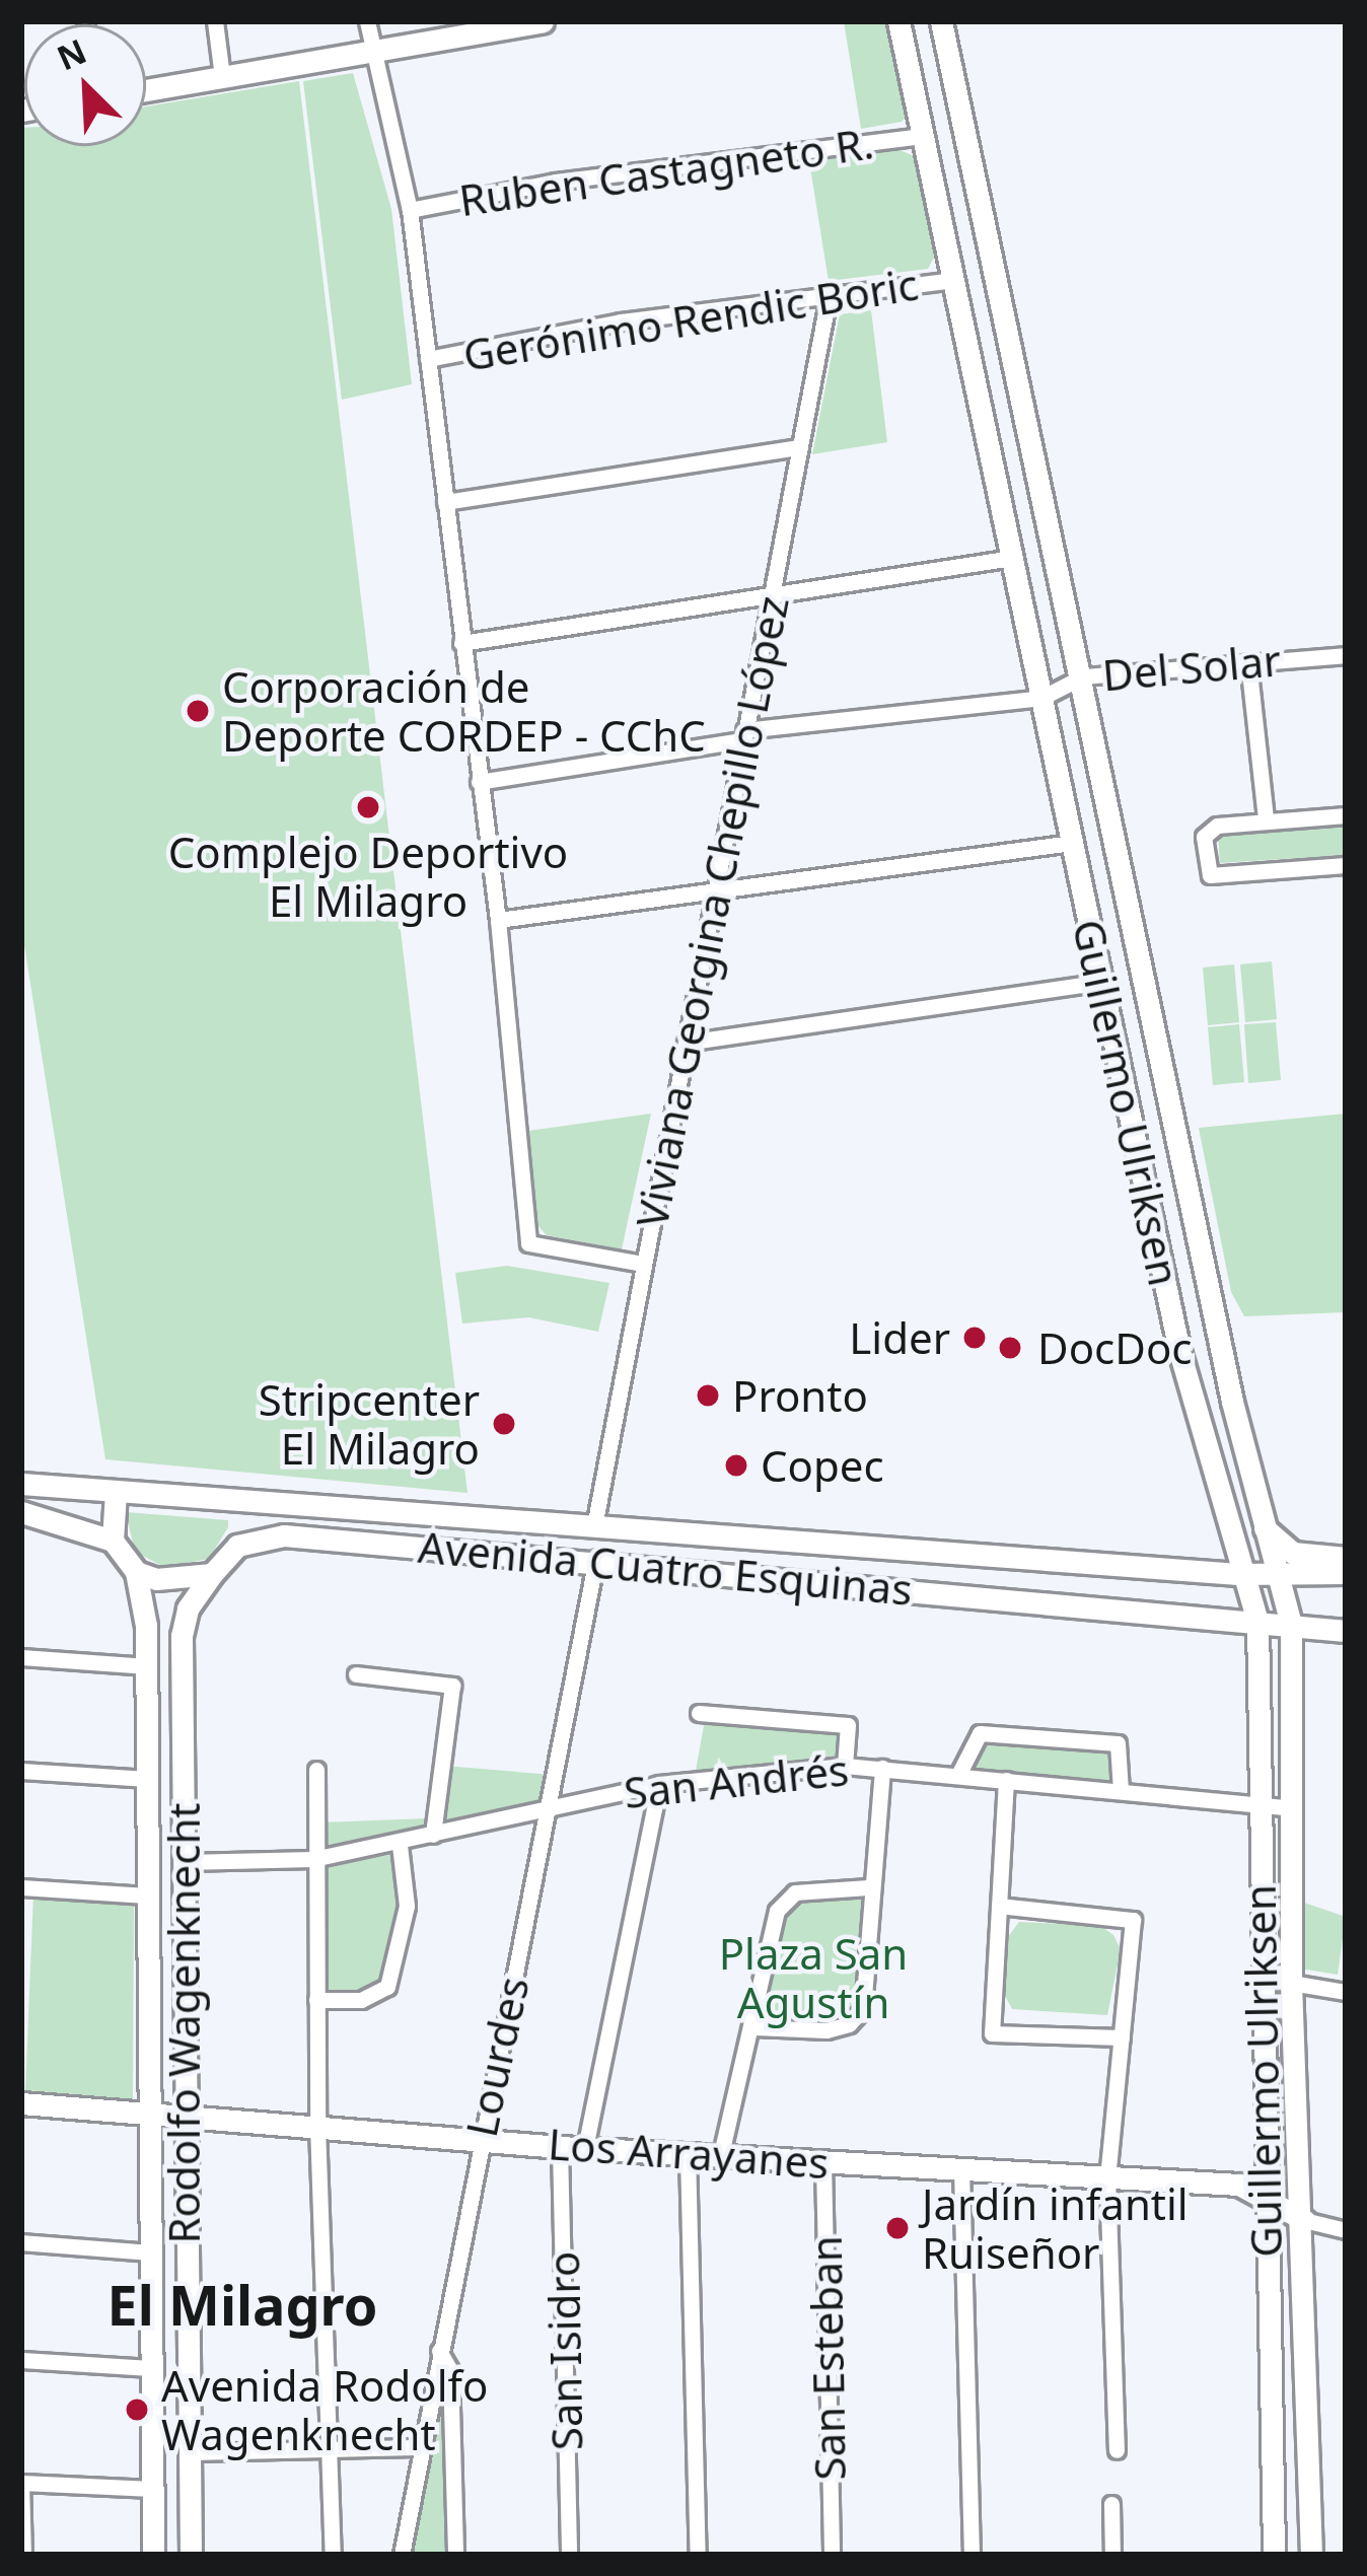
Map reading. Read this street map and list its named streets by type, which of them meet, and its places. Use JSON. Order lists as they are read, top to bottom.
{
  "streets": {
    "main road": [
      "Guillermo Ulriksen",
      "Avenida Cuatro Esquinas",
      "Rodolfo Wagenknecht",
      "Los Arrayanes"
    ],
    "street": [
      "Ruben Castagneto R.",
      "Gerónimo Rendic Boric",
      "Del Solar",
      "Viviana Georgina Chepillo López",
      "San Andrés",
      "Lourdes",
      "San Isidro",
      "San Esteban"
    ]
  },
  "crossings": [
    ["Ruben Castagneto R.", "Guillermo Ulriksen"],
    ["Gerónimo Rendic Boric", "Viviana Georgina Chepillo López"],
    ["Gerónimo Rendic Boric", "Guillermo Ulriksen"],
    ["Del Solar", "Guillermo Ulriksen"],
    ["Viviana Georgina Chepillo López", "Avenida Cuatro Esquinas"],
    ["Guillermo Ulriksen", "Avenida Cuatro Esquinas"],
    ["Guillermo Ulriksen", "San Andrés"],
    ["Guillermo Ulriksen", "Los Arrayanes"],
    ["Avenida Cuatro Esquinas", "Lourdes"],
    ["San Andrés", "Rodolfo Wagenknecht"],
    ["San Andrés", "Lourdes"],
    ["Rodolfo Wagenknecht", "Los Arrayanes"],
    ["Lourdes", "Los Arrayanes"],
    ["Los Arrayanes", "San Isidro"],
    ["Los Arrayanes", "San Esteban"]
  ],
  "districts": ["El Milagro"],
  "parks": ["Plaza San Agustín"],
  "places": [
    "Corporación de Deporte CORDEP - CChC",
    "Complejo Deportivo El Milagro",
    "Lider",
    "DocDoc",
    "Pronto",
    "Stripcenter El Milagro",
    "Copec",
    "Jardín infantil Ruiseñor",
    "Avenida Rodolfo Wagenknecht"
  ],
  "north": "top left"
}
